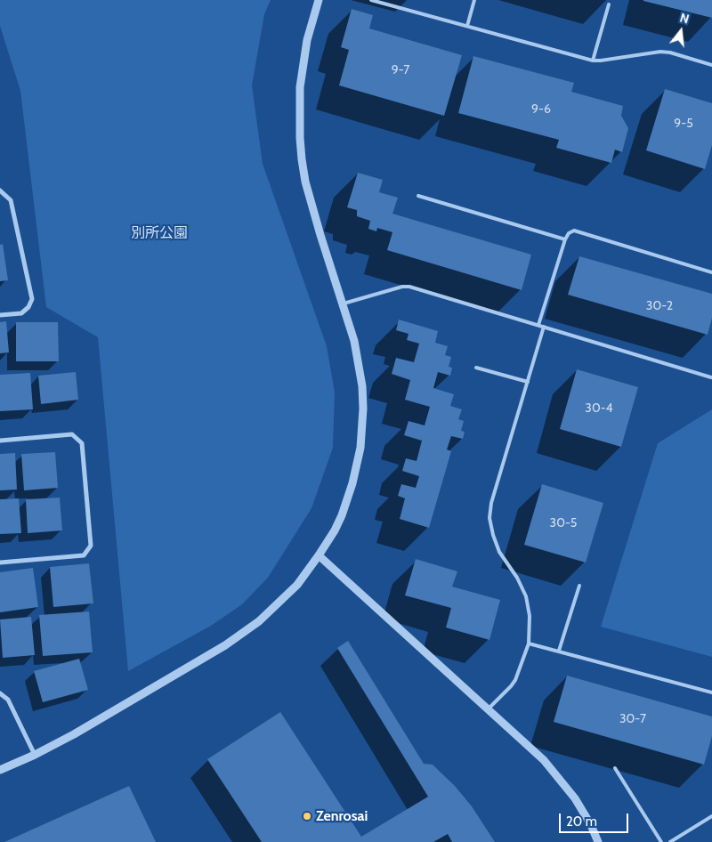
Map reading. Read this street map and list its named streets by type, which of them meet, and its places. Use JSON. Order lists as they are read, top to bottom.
{
  "parks": ["別所公園"],
  "places": ["Zenrosai"],
  "house_numbers": [
    "9-7",
    "9-6",
    "9-5",
    "30-2",
    "30-4",
    "30-5",
    "30-7"
  ],
  "scale_bar": "20 m",
  "north": "top"
}
